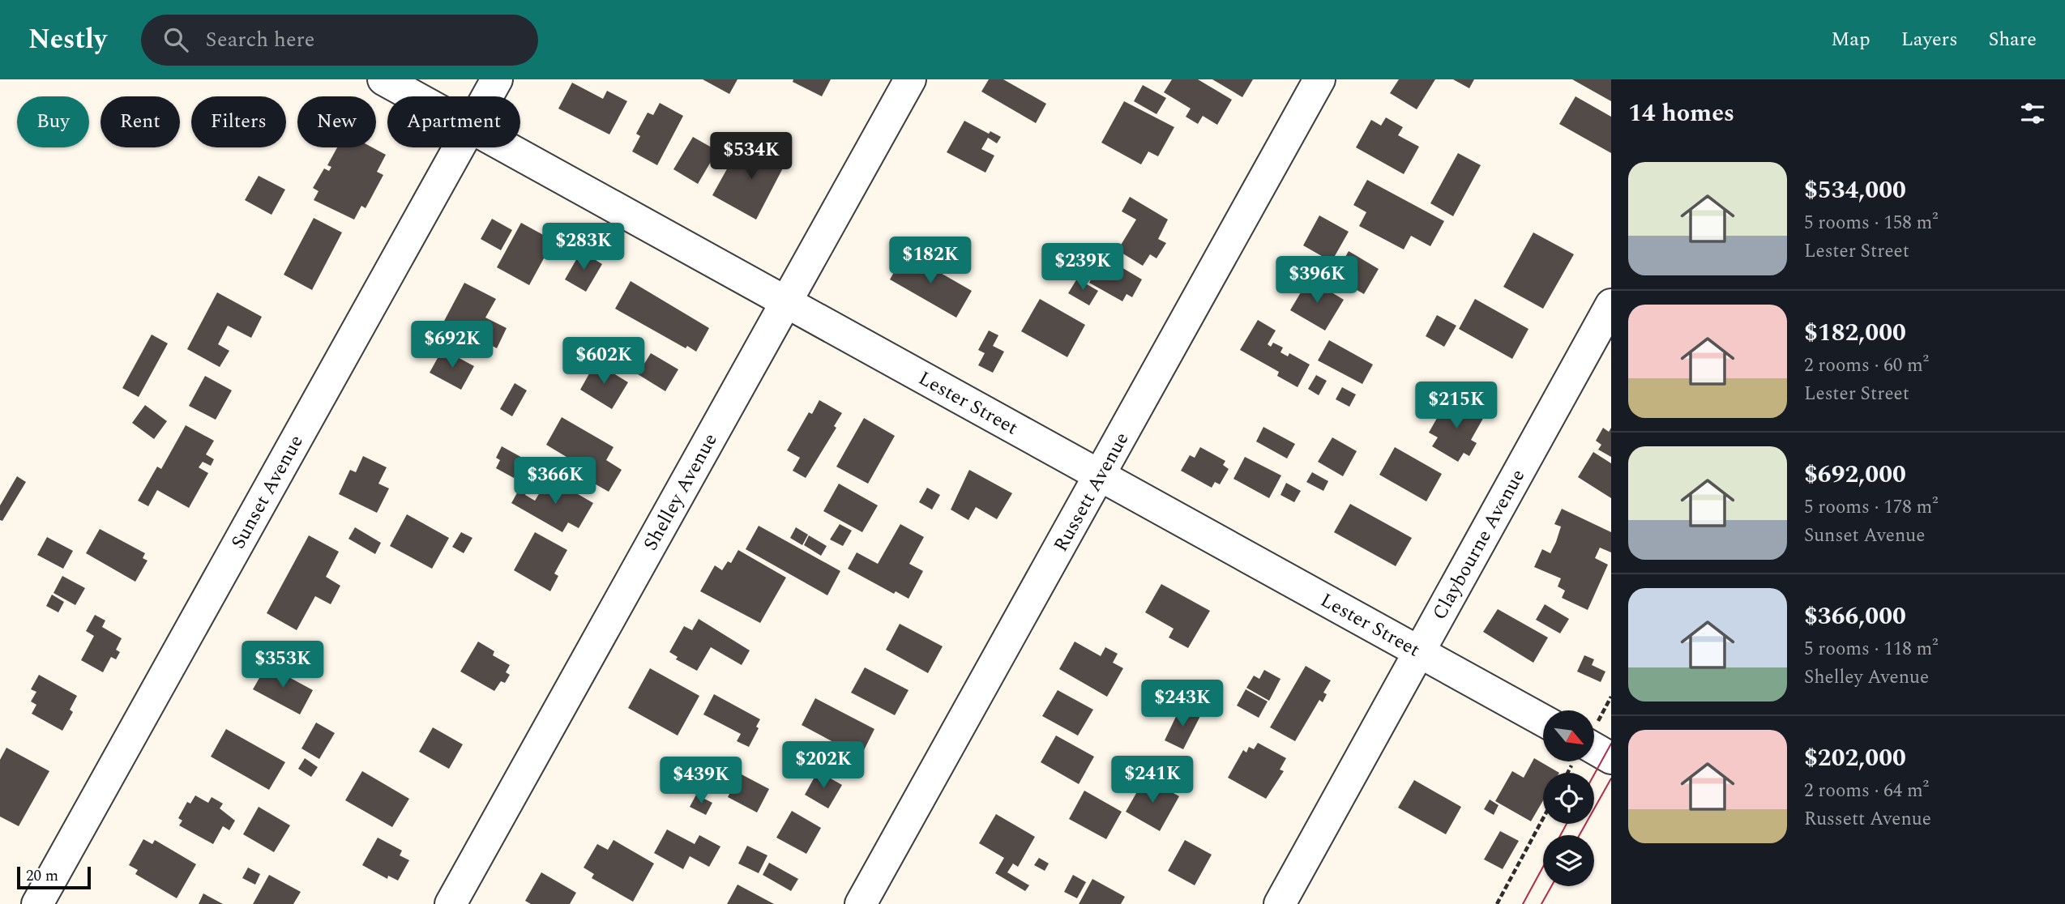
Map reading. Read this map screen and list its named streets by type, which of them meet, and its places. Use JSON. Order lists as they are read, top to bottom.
{
  "streets": {
    "street": [
      "Lester Street",
      "Sunset Avenue",
      "Shelley Avenue",
      "Russett Avenue",
      "Claybourne Avenue"
    ]
  },
  "crossings": [
    ["Lester Street", "Shelley Avenue"],
    ["Lester Street", "Russett Avenue"],
    ["Lester Street", "Claybourne Avenue"]
  ],
  "scale_bar": "20 m",
  "north": "bottom right",
  "page": {
    "header": "Nestly",
    "search": "Search here",
    "nav": ["Map", "Layers", "Share"],
    "heading": "14 homes",
    "chip": [
      "Buy",
      "Rent",
      "Filters",
      "New",
      "Apartment"
    ],
    "price": [
      "$534K",
      "$283K",
      "$182K",
      "$239K",
      "$396K",
      "$692K",
      "$602K",
      "$215K",
      "$366K",
      "$353K",
      "$243K",
      "$202K",
      "$241K",
      "$439K"
    ],
    "list": [
      {
        "name": "$534,000",
        "note": "5 rooms · 158 m² · Lester Street"
      },
      {
        "name": "$182,000",
        "note": "2 rooms · 60 m² · Lester Street"
      },
      {
        "name": "$692,000",
        "note": "5 rooms · 178 m² · Sunset Avenue"
      },
      {
        "name": "$366,000",
        "note": "5 rooms · 118 m² · Shelley Avenue"
      },
      {
        "name": "$202,000",
        "note": "2 rooms · 64 m² · Russett Avenue"
      }
    ],
    "scale": "20 m"
  }
}
